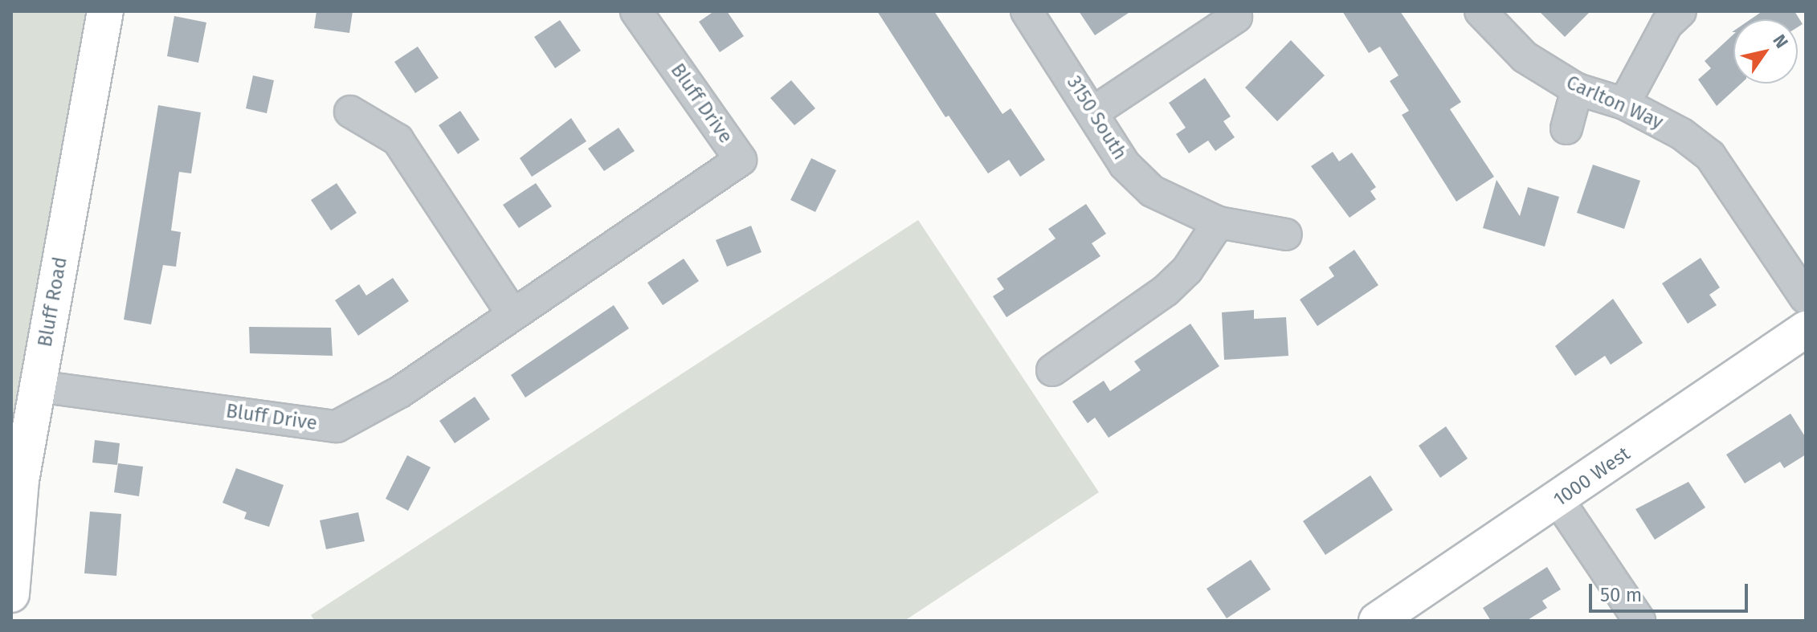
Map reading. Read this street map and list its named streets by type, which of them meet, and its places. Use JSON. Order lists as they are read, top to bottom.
{
  "streets": {
    "main road": ["Bluff Road", "1000 West"],
    "street": ["Carlton Way", "Bluff Drive", "3150 South"]
  },
  "crossings": [
    ["Bluff Drive", "Bluff Road"]
  ],
  "scale_bar": "50 m",
  "north": "top right"
}
